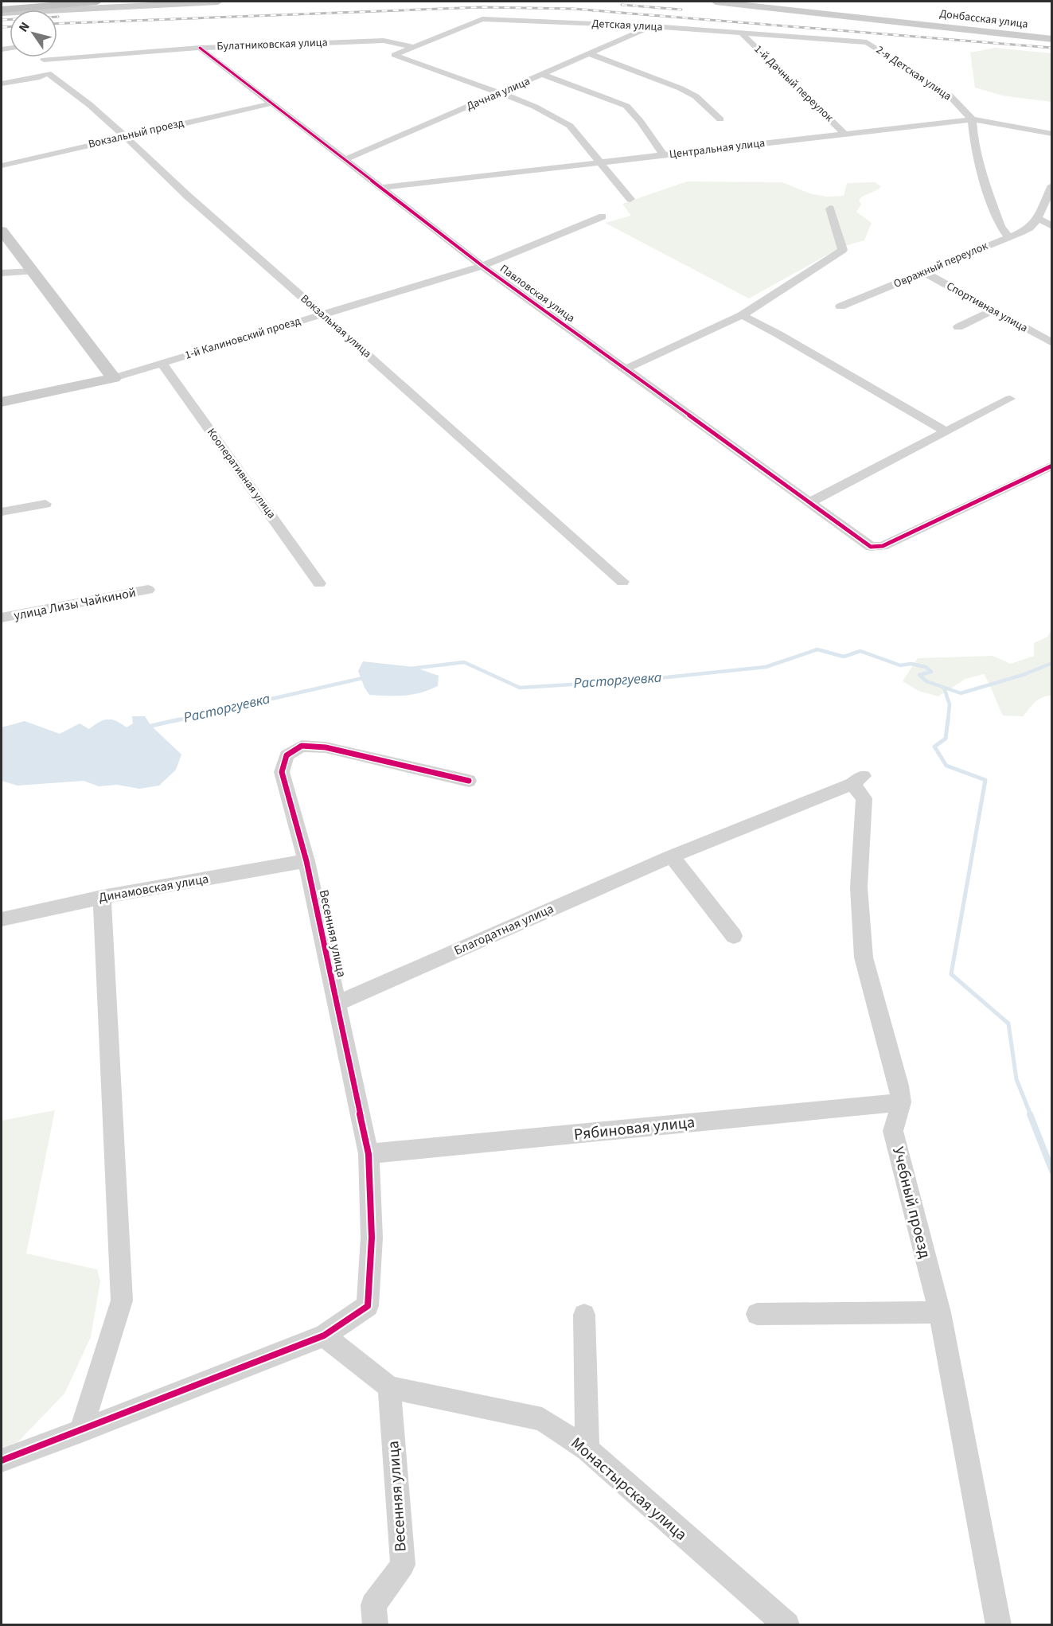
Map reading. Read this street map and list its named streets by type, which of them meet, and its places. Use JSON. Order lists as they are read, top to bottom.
{
  "streets": {
    "street": [
      "Донбасская улица",
      "Детская улица",
      "Булатниковская улица",
      "2-я Детская улица",
      "1-й Дачный переулок",
      "Дачная улица",
      "Вокзальный проезд",
      "Центральная улица",
      "Овражный переулок",
      "Павловская улица",
      "Спортивная улица",
      "Вокзальная улица",
      "1-й Калиновский проезд",
      "Кооперативная улица",
      "улица Лизы Чайкиной",
      "Динамовская улица",
      "Благодатная улица",
      "Весенняя улица",
      "Рябиновая улица",
      "Учебный проезд",
      "Монастырская улица"
    ]
  },
  "crossings": [
    ["Детская улица", "Булатниковская улица"],
    ["Детская улица", "2-я Детская улица"],
    ["Детская улица", "1-й Дачный переулок"],
    ["Детская улица", "Дачная улица"],
    ["Булатниковская улица", "Павловская улица"],
    ["Булатниковская улица", "Вокзальная улица"],
    ["2-я Детская улица", "Центральная улица"],
    ["1-й Дачный переулок", "Центральная улица"],
    ["Дачная улица", "Павловская улица"],
    ["Вокзальный проезд", "Павловская улица"],
    ["Вокзальный проезд", "Вокзальная улица"],
    ["Центральная улица", "Павловская улица"],
    ["Овражный переулок", "Спортивная улица"],
    ["Павловская улица", "1-й Калиновский проезд"],
    ["Вокзальная улица", "1-й Калиновский проезд"],
    ["1-й Калиновский проезд", "Кооперативная улица"],
    ["Динамовская улица", "Весенняя улица"],
    ["Благодатная улица", "Весенняя улица"],
    ["Благодатная улица", "Учебный проезд"],
    ["Весенняя улица", "Рябиновая улица"],
    ["Весенняя улица", "Монастырская улица"],
    ["Рябиновая улица", "Учебный проезд"]
  ],
  "water": ["Расторгуевка"],
  "north": "top left"
}
